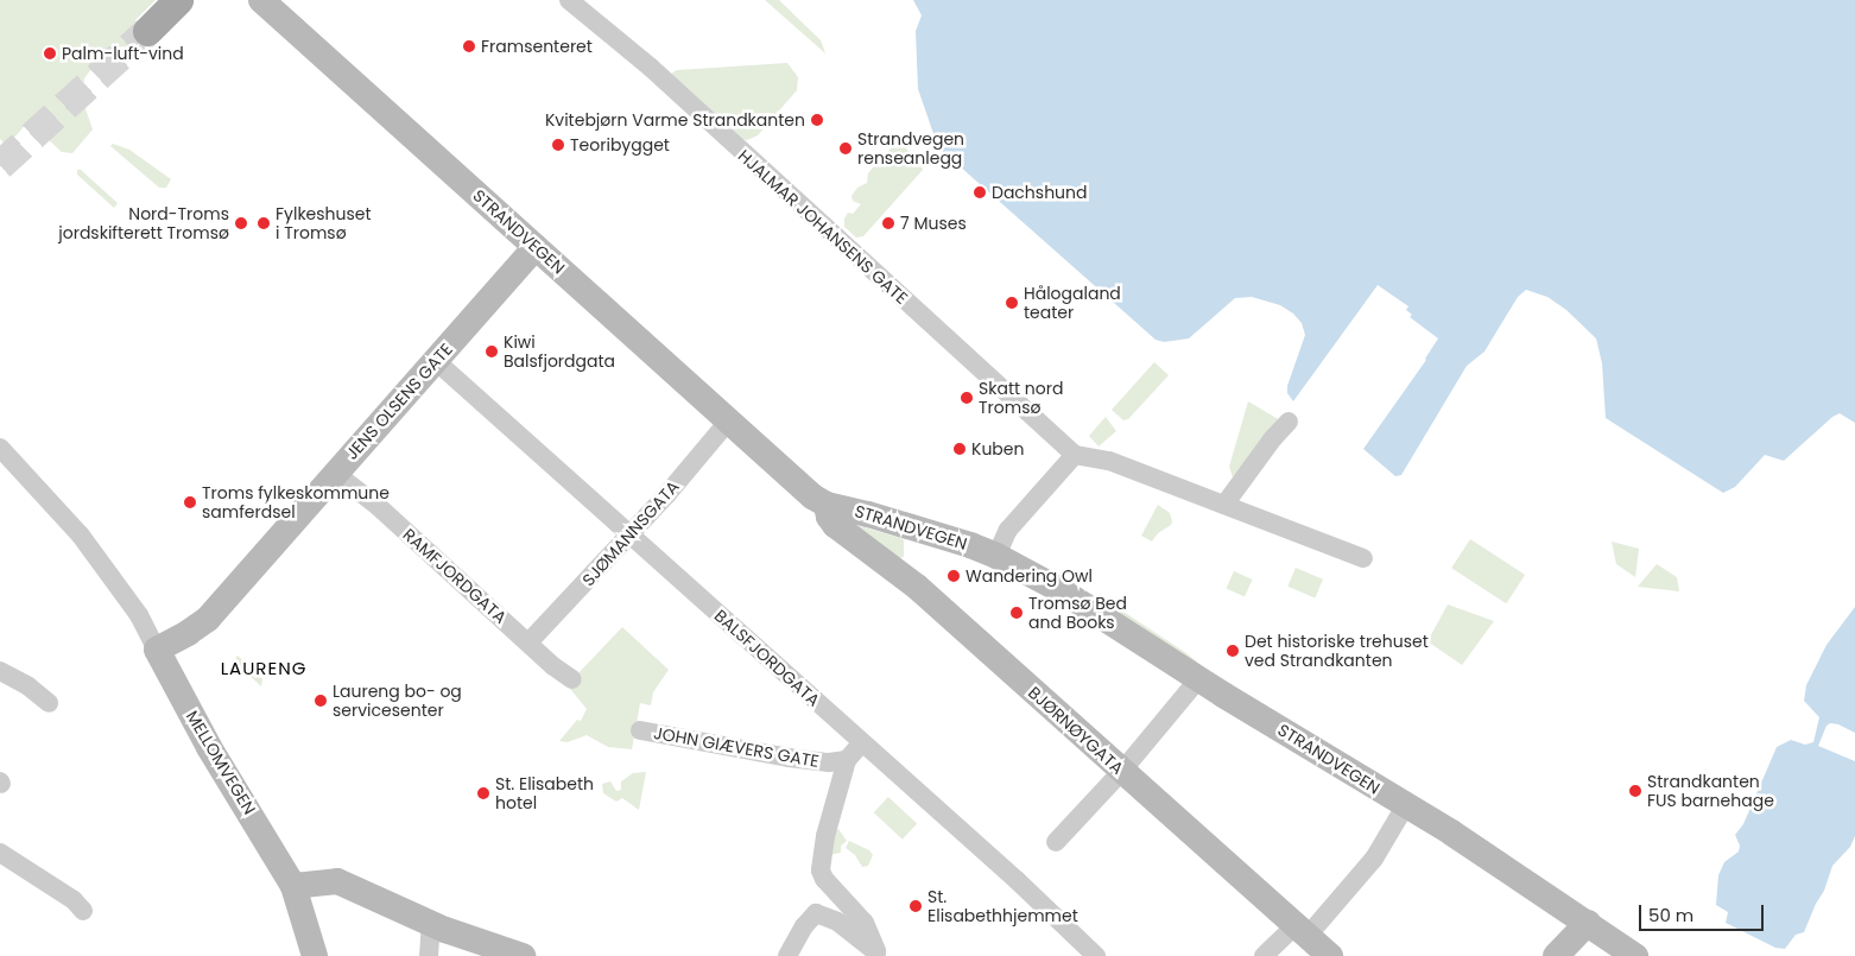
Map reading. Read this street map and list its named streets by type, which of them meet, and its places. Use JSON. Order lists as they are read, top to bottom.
{
  "streets": {
    "street": [
      "HJALMAR JOHANSENS GATE",
      "STRANDVEGEN",
      "JENS OLSENS GATE",
      "SJØMANNSGATA",
      "RAMFJORDGATA",
      "BALSFJORDGATA",
      "BJØRNØYGATA",
      "JOHN GIÆVERS GATE",
      "MELLOMVEGEN"
    ]
  },
  "crossings": [
    ["STRANDVEGEN", "JENS OLSENS GATE"],
    ["STRANDVEGEN", "SJØMANNSGATA"],
    ["STRANDVEGEN", "BJØRNØYGATA"],
    ["JENS OLSENS GATE", "RAMFJORDGATA"],
    ["JENS OLSENS GATE", "BALSFJORDGATA"],
    ["JENS OLSENS GATE", "MELLOMVEGEN"],
    ["SJØMANNSGATA", "RAMFJORDGATA"],
    ["SJØMANNSGATA", "BALSFJORDGATA"]
  ],
  "districts": ["LAURENG"],
  "places": [
    "Framsenteret",
    "Palm-luft-vind",
    "Kvitebjørn Varme Strandkanten",
    "Teoribygget",
    "Strandvegen renseanlegg",
    "Dachshund",
    "Nord-Troms jordskifterett Tromsø",
    "Fylkeshuset i Tromsø",
    "7 Muses",
    "Hålogaland teater",
    "Kiwi Balsfjordgata",
    "Skatt nord Tromsø",
    "Kuben",
    "Troms fylkeskommune samferdsel",
    "Wandering Owl",
    "Tromsø Bed and Books",
    "Det historiske trehuset ved Strandkanten",
    "Laureng bo- og servicesenter",
    "Strandkanten FUS barnehage",
    "St. Elisabeth hotel",
    "St. Elisabethhjemmet"
  ],
  "scale_bar": "50 m"
}
